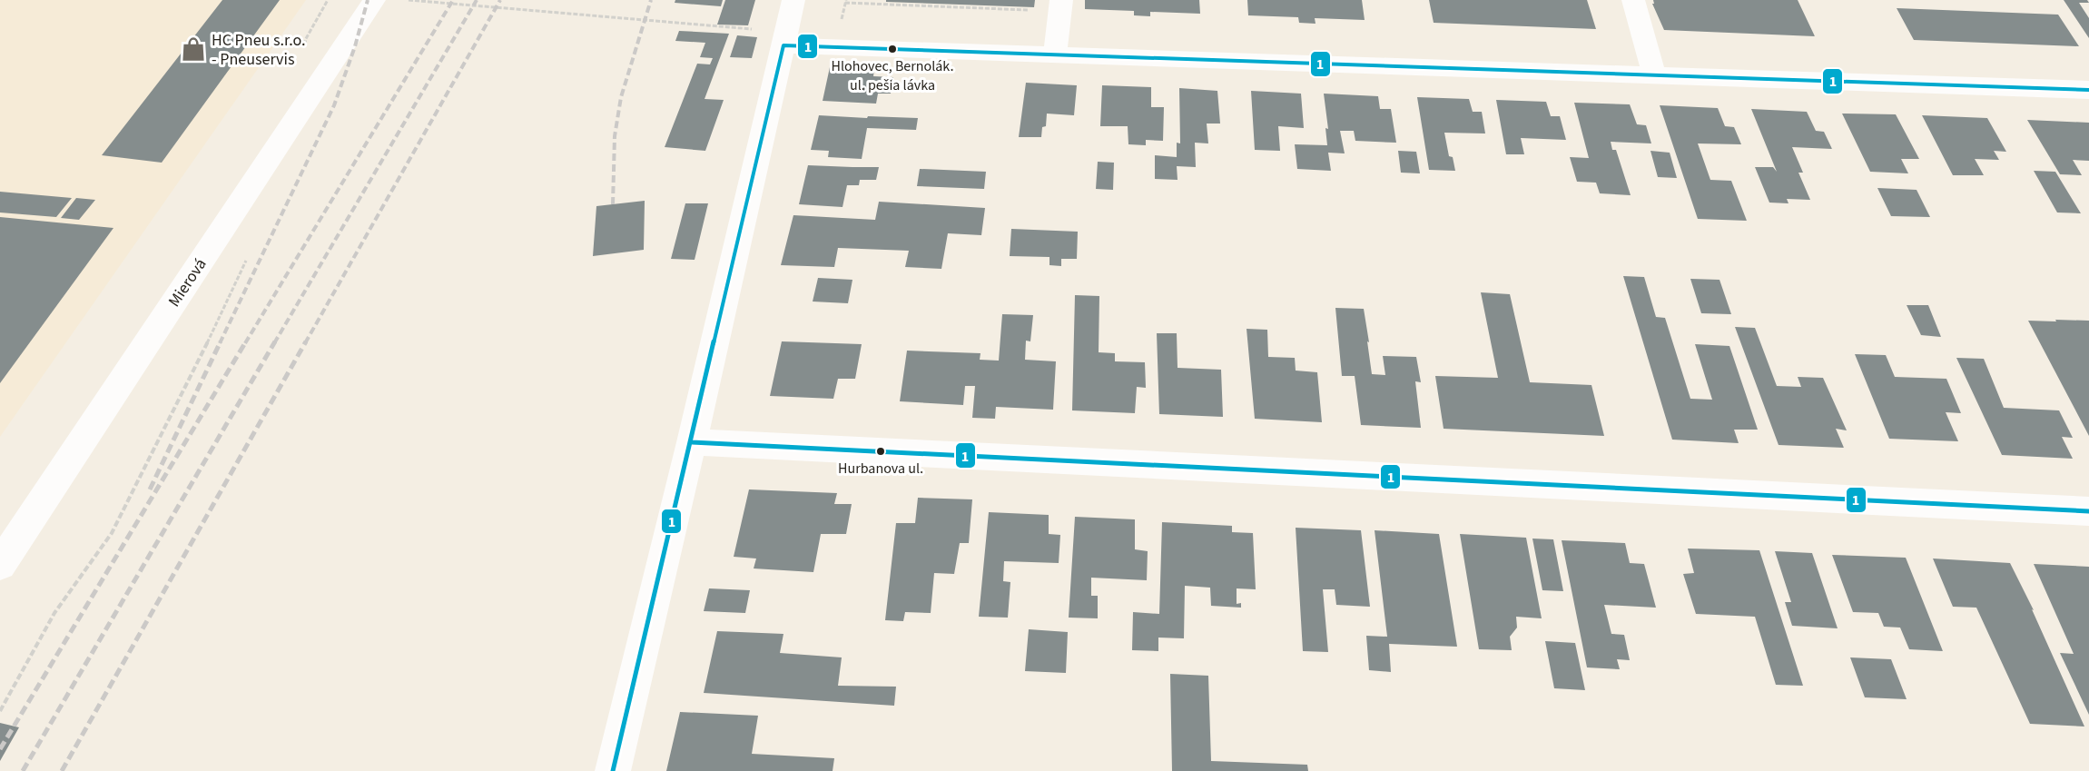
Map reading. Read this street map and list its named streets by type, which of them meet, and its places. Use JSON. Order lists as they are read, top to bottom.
{
  "streets": {
    "street": ["Mierová"]
  },
  "places": {
    "shop": ["HC Pneu s.r.o. - Pneuservis"],
    "other": ["Hlohovec, Bernolák. ul. pešia lávka", "Hurbanova ul."]
  },
  "lines": ["transit line 1"]
}
